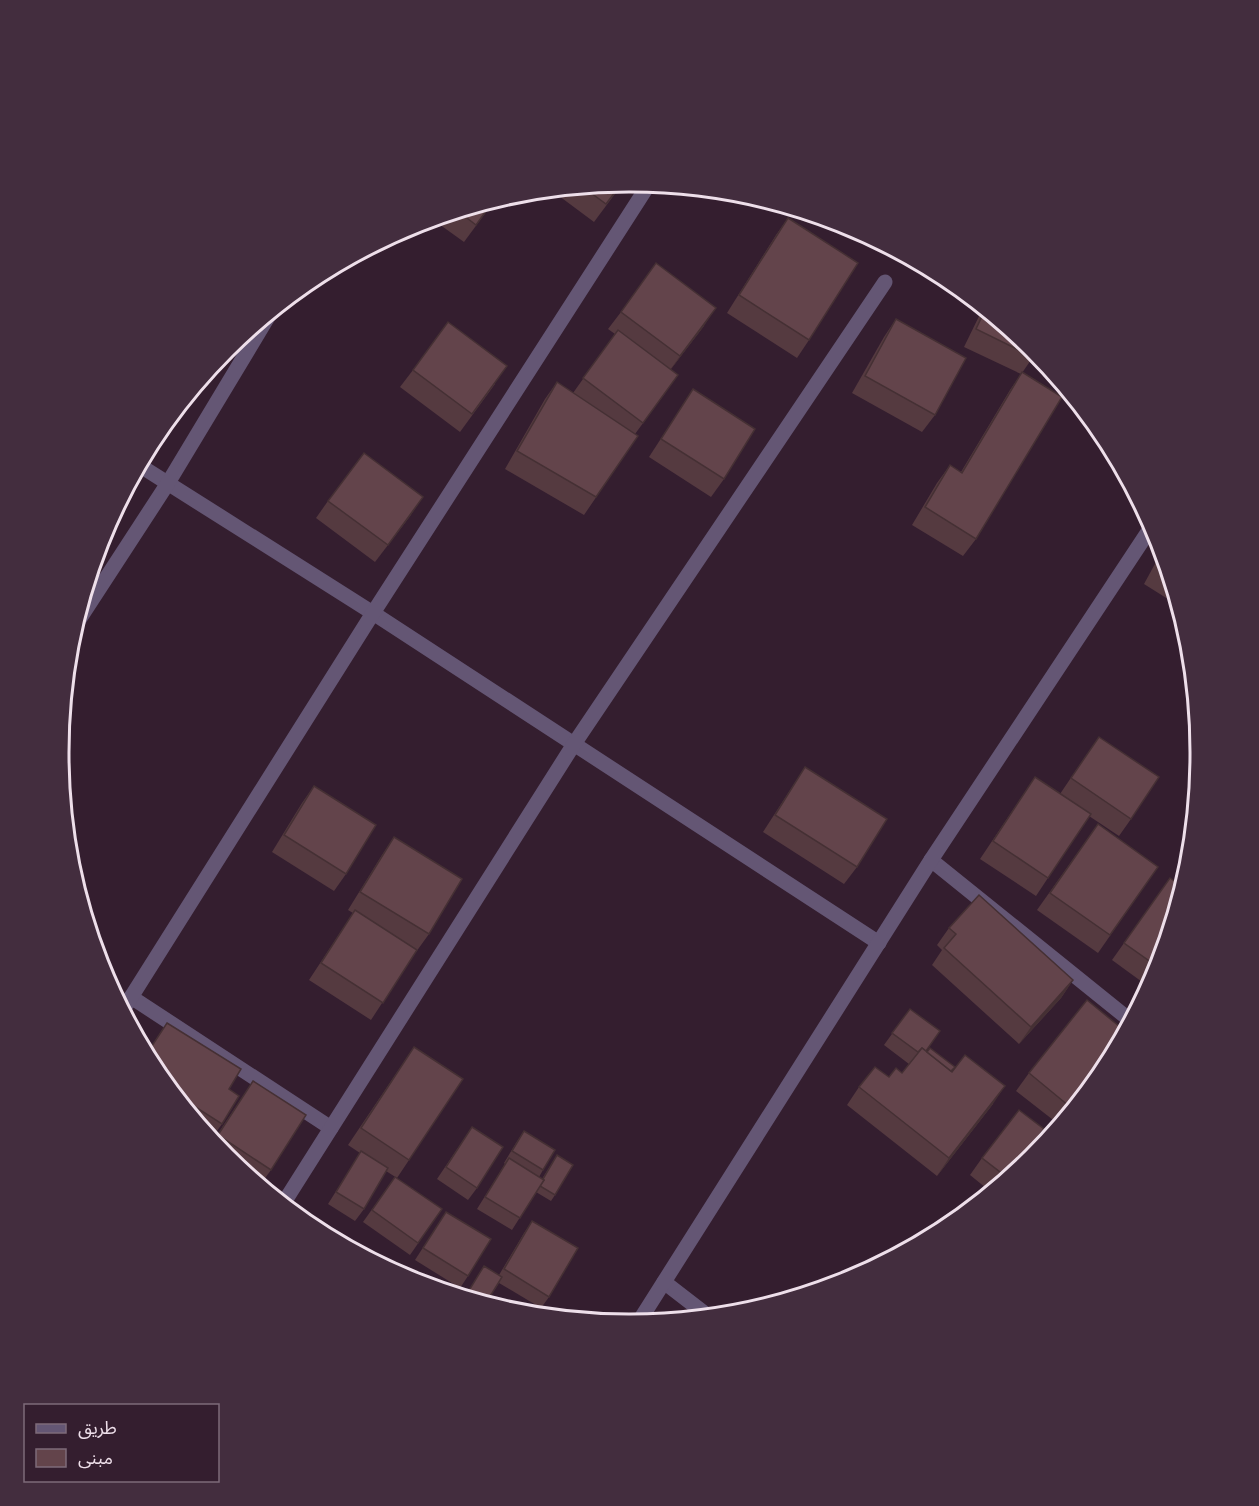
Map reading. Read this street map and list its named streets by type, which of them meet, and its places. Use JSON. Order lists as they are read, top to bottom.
{
  "legend": ["طريق", "مبنى"]
}
